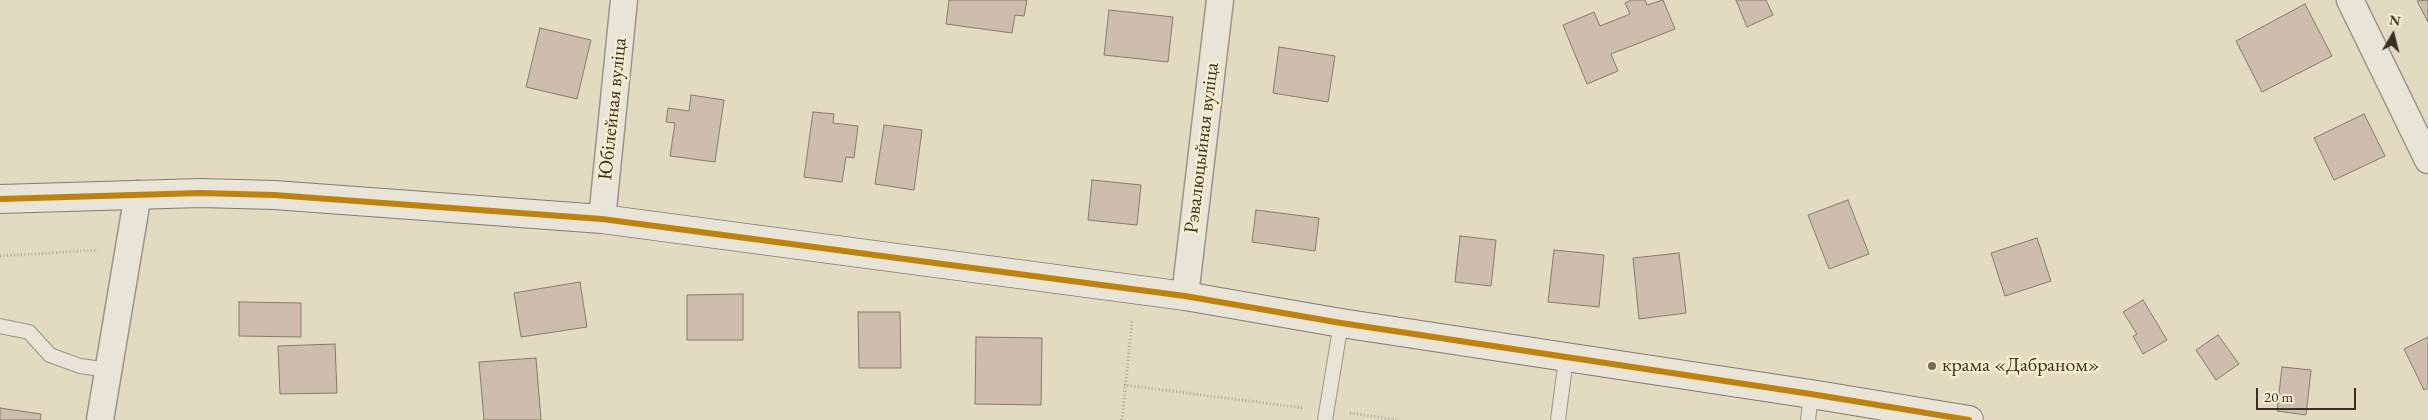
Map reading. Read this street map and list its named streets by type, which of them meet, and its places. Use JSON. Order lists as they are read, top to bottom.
{
  "streets": {
    "street": ["Юбілейная вуліца", "Рэвалюцыйная вуліца"]
  },
  "places": ["крама «Дабраном»"],
  "scale_bar": "20 m",
  "north": "top"
}
